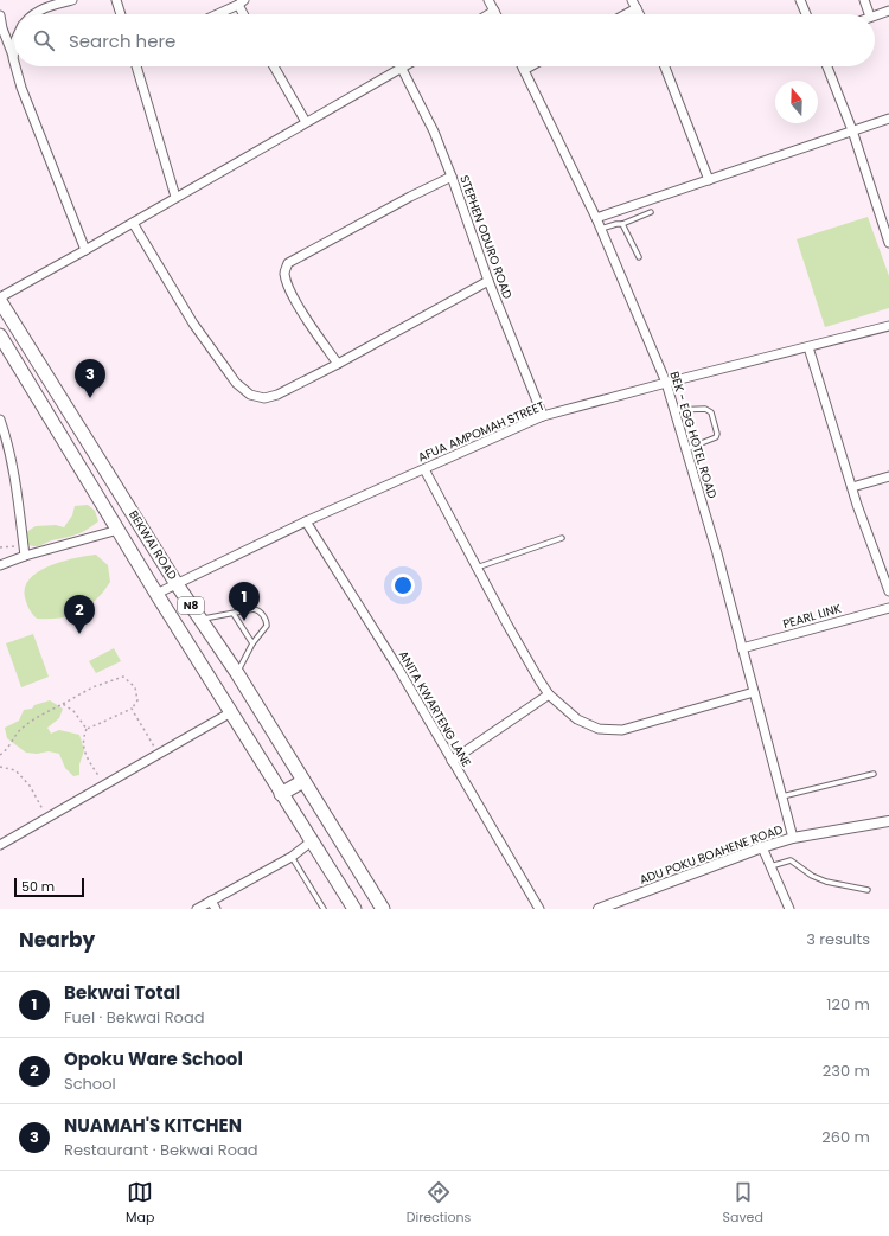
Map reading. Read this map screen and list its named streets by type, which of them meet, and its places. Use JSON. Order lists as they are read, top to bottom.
{
  "streets": {
    "highway": ["BEKWAI ROAD", "N8"],
    "street": [
      "STEPHEN ODURO ROAD",
      "AFUA AMPOMAH STREET",
      "BEK - EGG HOTEL ROAD",
      "PEARL LINK",
      "ANITA KWARTENG LANE",
      "ADU POKU BOAHENE ROAD"
    ]
  },
  "crossings": [
    ["STEPHEN ODURO ROAD", "AFUA AMPOMAH STREET"],
    ["AFUA AMPOMAH STREET", "BEK - EGG HOTEL ROAD"],
    ["AFUA AMPOMAH STREET", "BEKWAI ROAD"],
    ["AFUA AMPOMAH STREET", "ANITA KWARTENG LANE"],
    ["BEK - EGG HOTEL ROAD", "PEARL LINK"],
    ["BEK - EGG HOTEL ROAD", "ADU POKU BOAHENE ROAD"]
  ],
  "scale_bar": "50 m",
  "north": "top",
  "page": {
    "search": "Search here",
    "pins": ["3", "1", "2"],
    "scale": "50 m",
    "heading": ["Nearby", "3 results"],
    "list": [
      {
        "mark": "1",
        "name": "Bekwai Total",
        "note": "Fuel · Bekwai Road",
        "value": "120 m"
      },
      {
        "mark": "2",
        "name": "Opoku Ware School",
        "note": "School",
        "value": "230 m"
      },
      {
        "mark": "3",
        "name": "NUAMAH'S KITCHEN",
        "note": "Restaurant · Bekwai Road",
        "value": "260 m"
      }
    ],
    "nav": ["Map", "Directions", "Saved"]
  }
}
